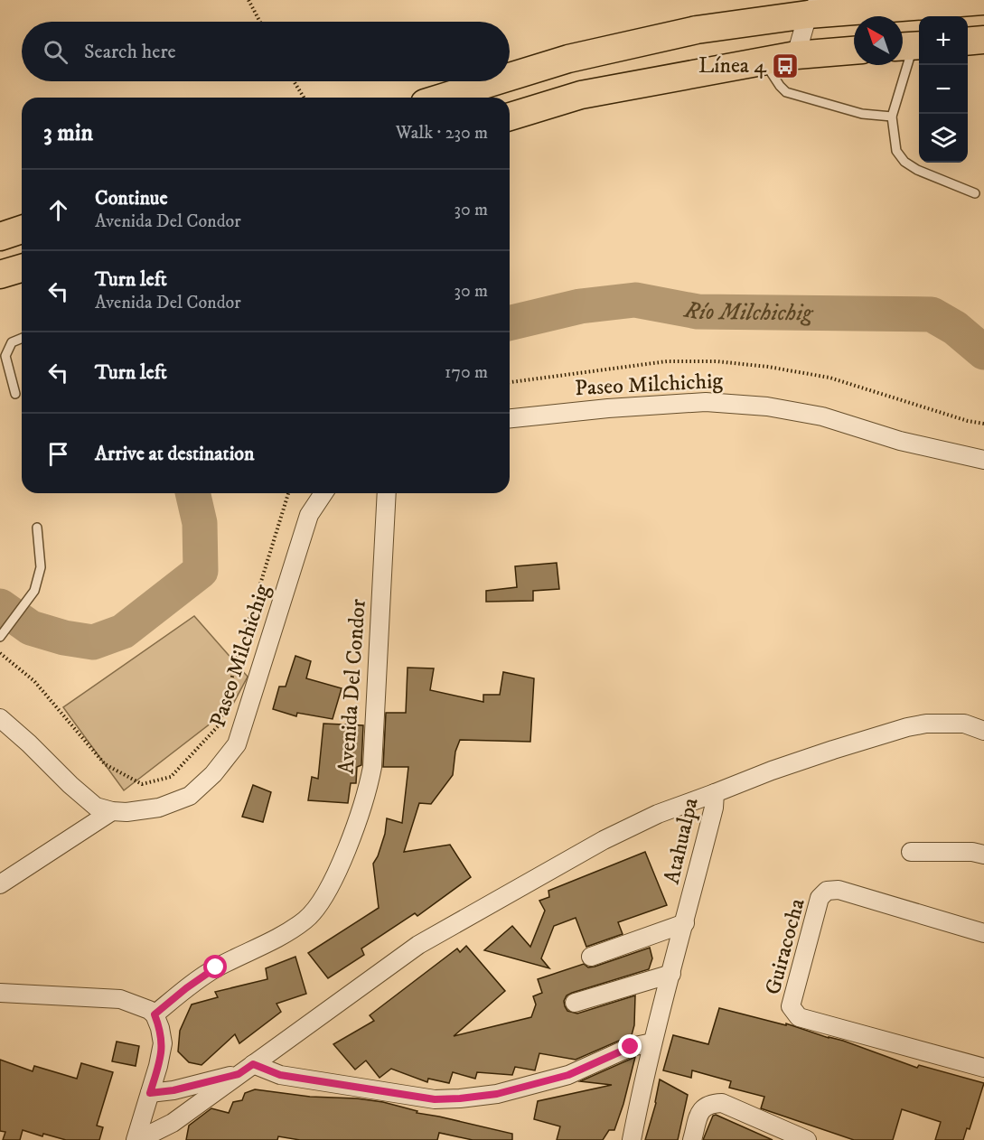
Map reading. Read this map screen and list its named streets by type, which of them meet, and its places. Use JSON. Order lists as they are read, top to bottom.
{
  "streets": {
    "street": [
      "Paseo Milchichig",
      "Avenida Del Condor",
      "Atahualpa",
      "Guiracocha"
    ]
  },
  "water": ["Río Milchichig"],
  "places": {
    "bus stop": ["Línea 4"]
  },
  "north": "top left",
  "page": {
    "map_buttons": ["+", "−"],
    "search": "Search here",
    "heading": ["3 min", "Walk · 230 m"],
    "list": [
      ["Continue", "Avenida Del Condor", "30 m"],
      ["Turn left", "Avenida Del Condor", "30 m"],
      ["Turn left", "170 m"],
      "Arrive at destination"
    ]
  }
}
